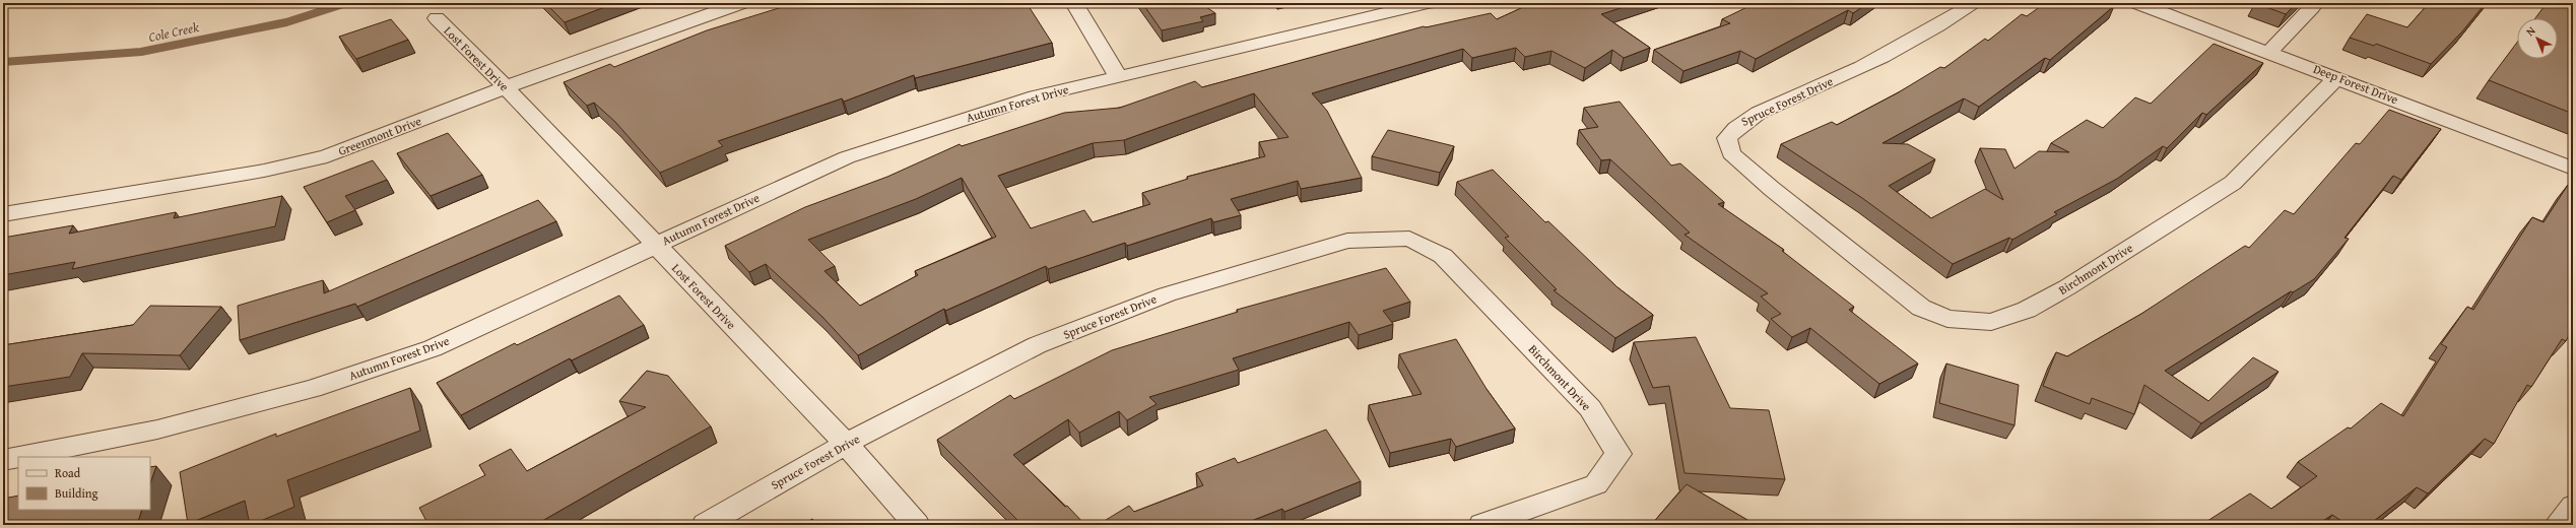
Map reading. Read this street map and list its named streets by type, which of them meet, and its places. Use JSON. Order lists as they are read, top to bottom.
{
  "streets": {
    "street": [
      "Lost Forest Drive",
      "Deep Forest Drive",
      "Spruce Forest Drive",
      "Autumn Forest Drive",
      "Greenmont Drive",
      "Birchmont Drive"
    ]
  },
  "crossings": [
    ["Lost Forest Drive", "Spruce Forest Drive"],
    ["Lost Forest Drive", "Autumn Forest Drive"],
    ["Lost Forest Drive", "Greenmont Drive"],
    ["Deep Forest Drive", "Birchmont Drive"],
    ["Spruce Forest Drive", "Birchmont Drive"]
  ],
  "water": ["Cole Creek"],
  "legend": ["Road", "Building"],
  "north": "top left"
}
